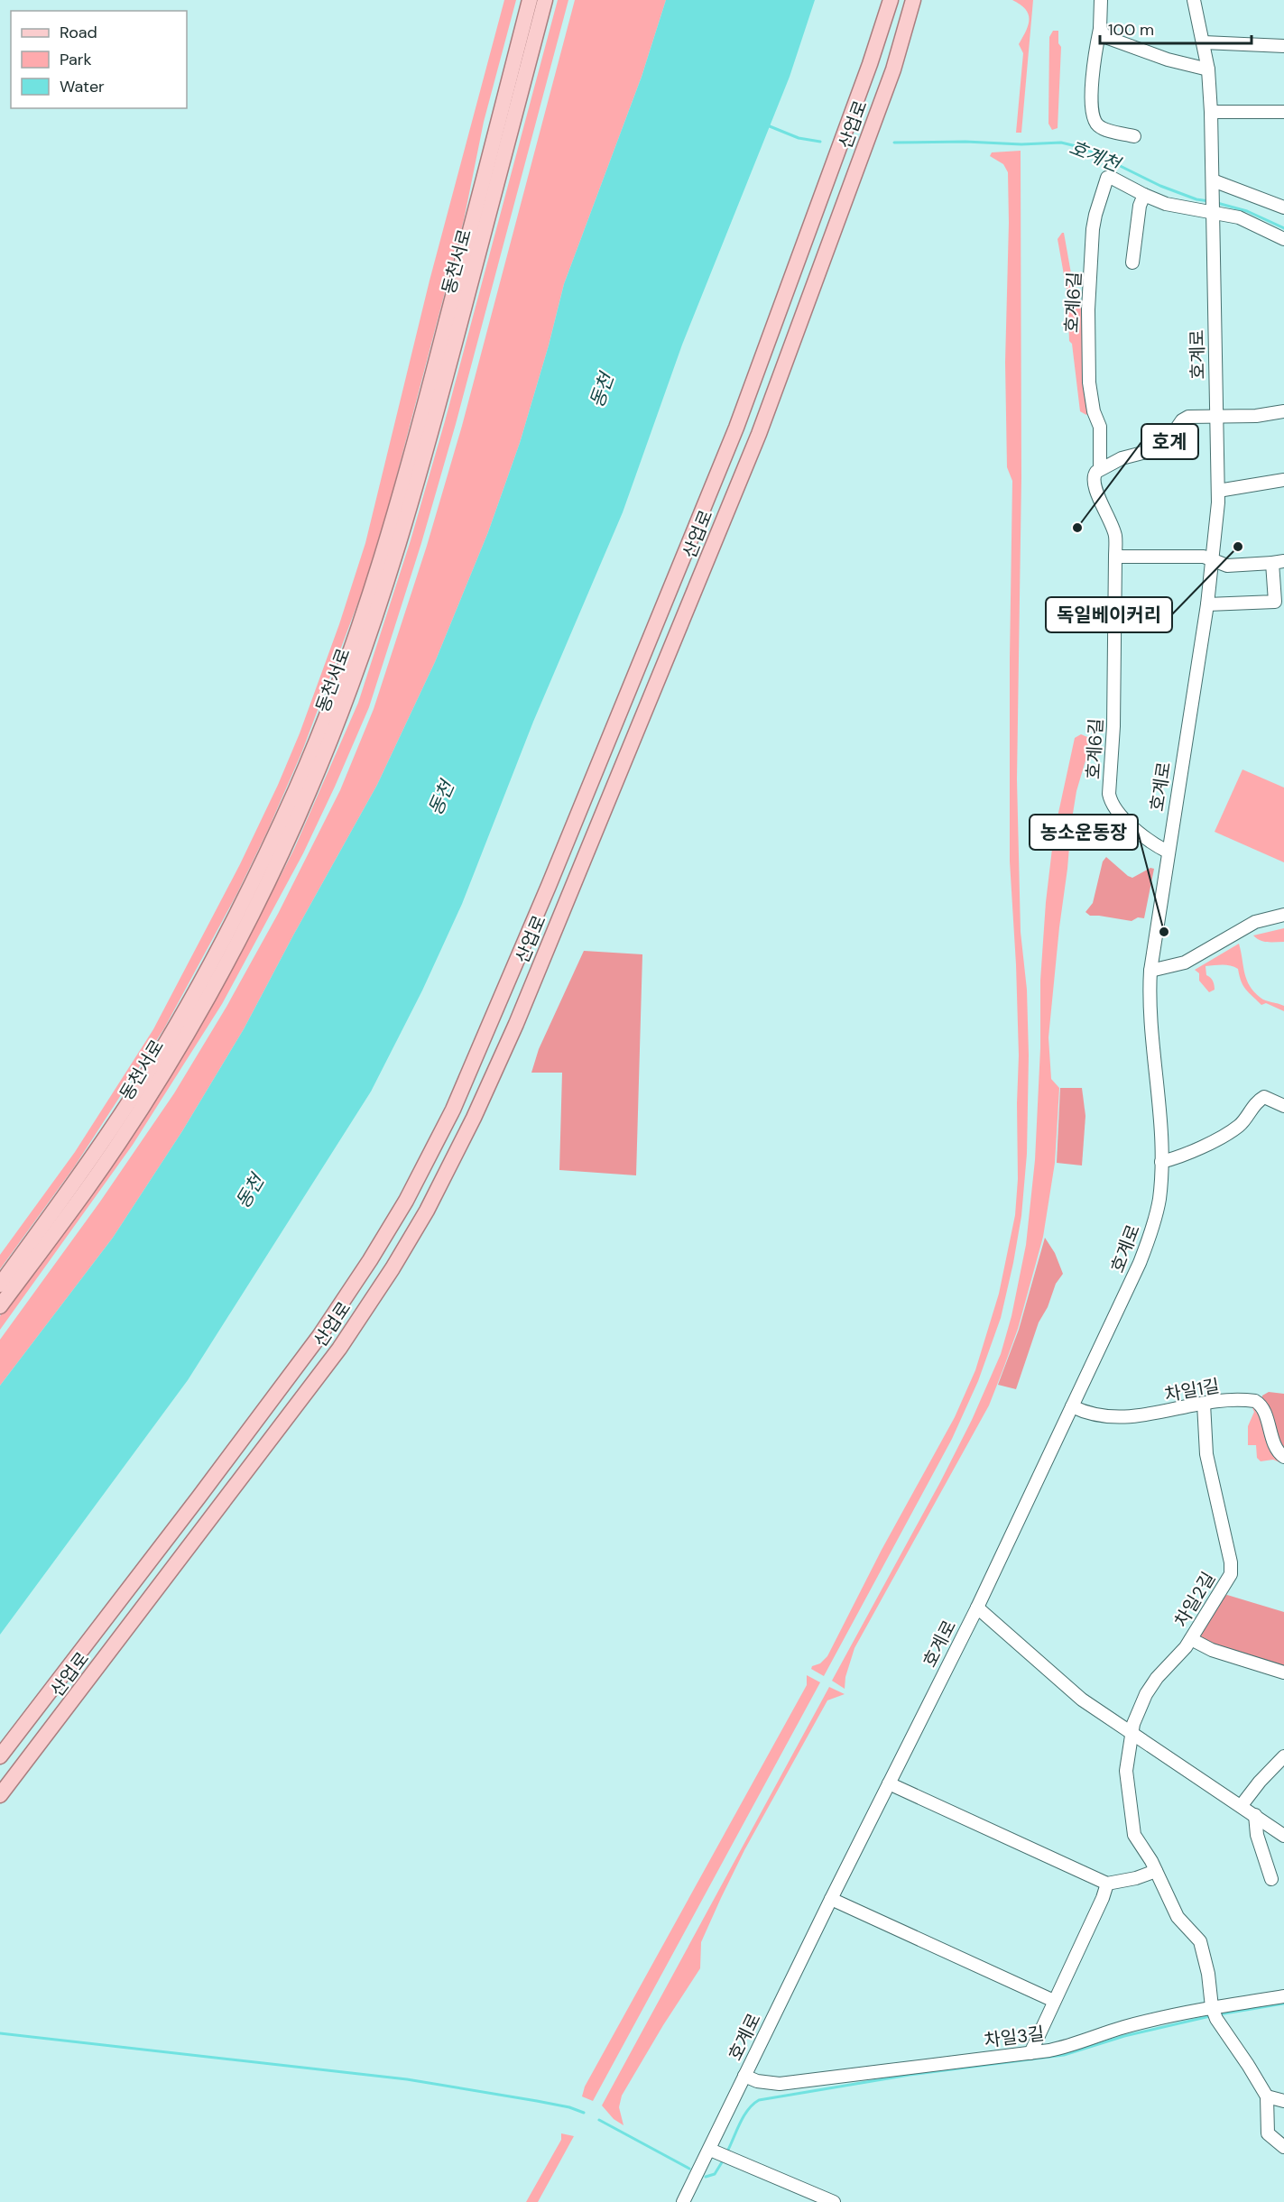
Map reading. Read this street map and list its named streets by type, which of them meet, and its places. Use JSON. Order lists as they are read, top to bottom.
{
  "streets": {
    "main road": ["산업로", "동천서로"],
    "street": [
      "호계6길",
      "호계로",
      "차일1길",
      "차일2길",
      "차일3길"
    ]
  },
  "crossings": [
    ["호계6길", "호계로"],
    ["호계로", "차일1길"],
    ["호계로", "차일3길"],
    ["차일1길", "차일2길"],
    ["차일2길", "차일3길"]
  ],
  "water": ["호계천", "동천"],
  "places": ["호계", "독일베이커리", "농소운동장"],
  "legend": ["Road", "Park", "Water"],
  "scale_bar": "100 m"
}
